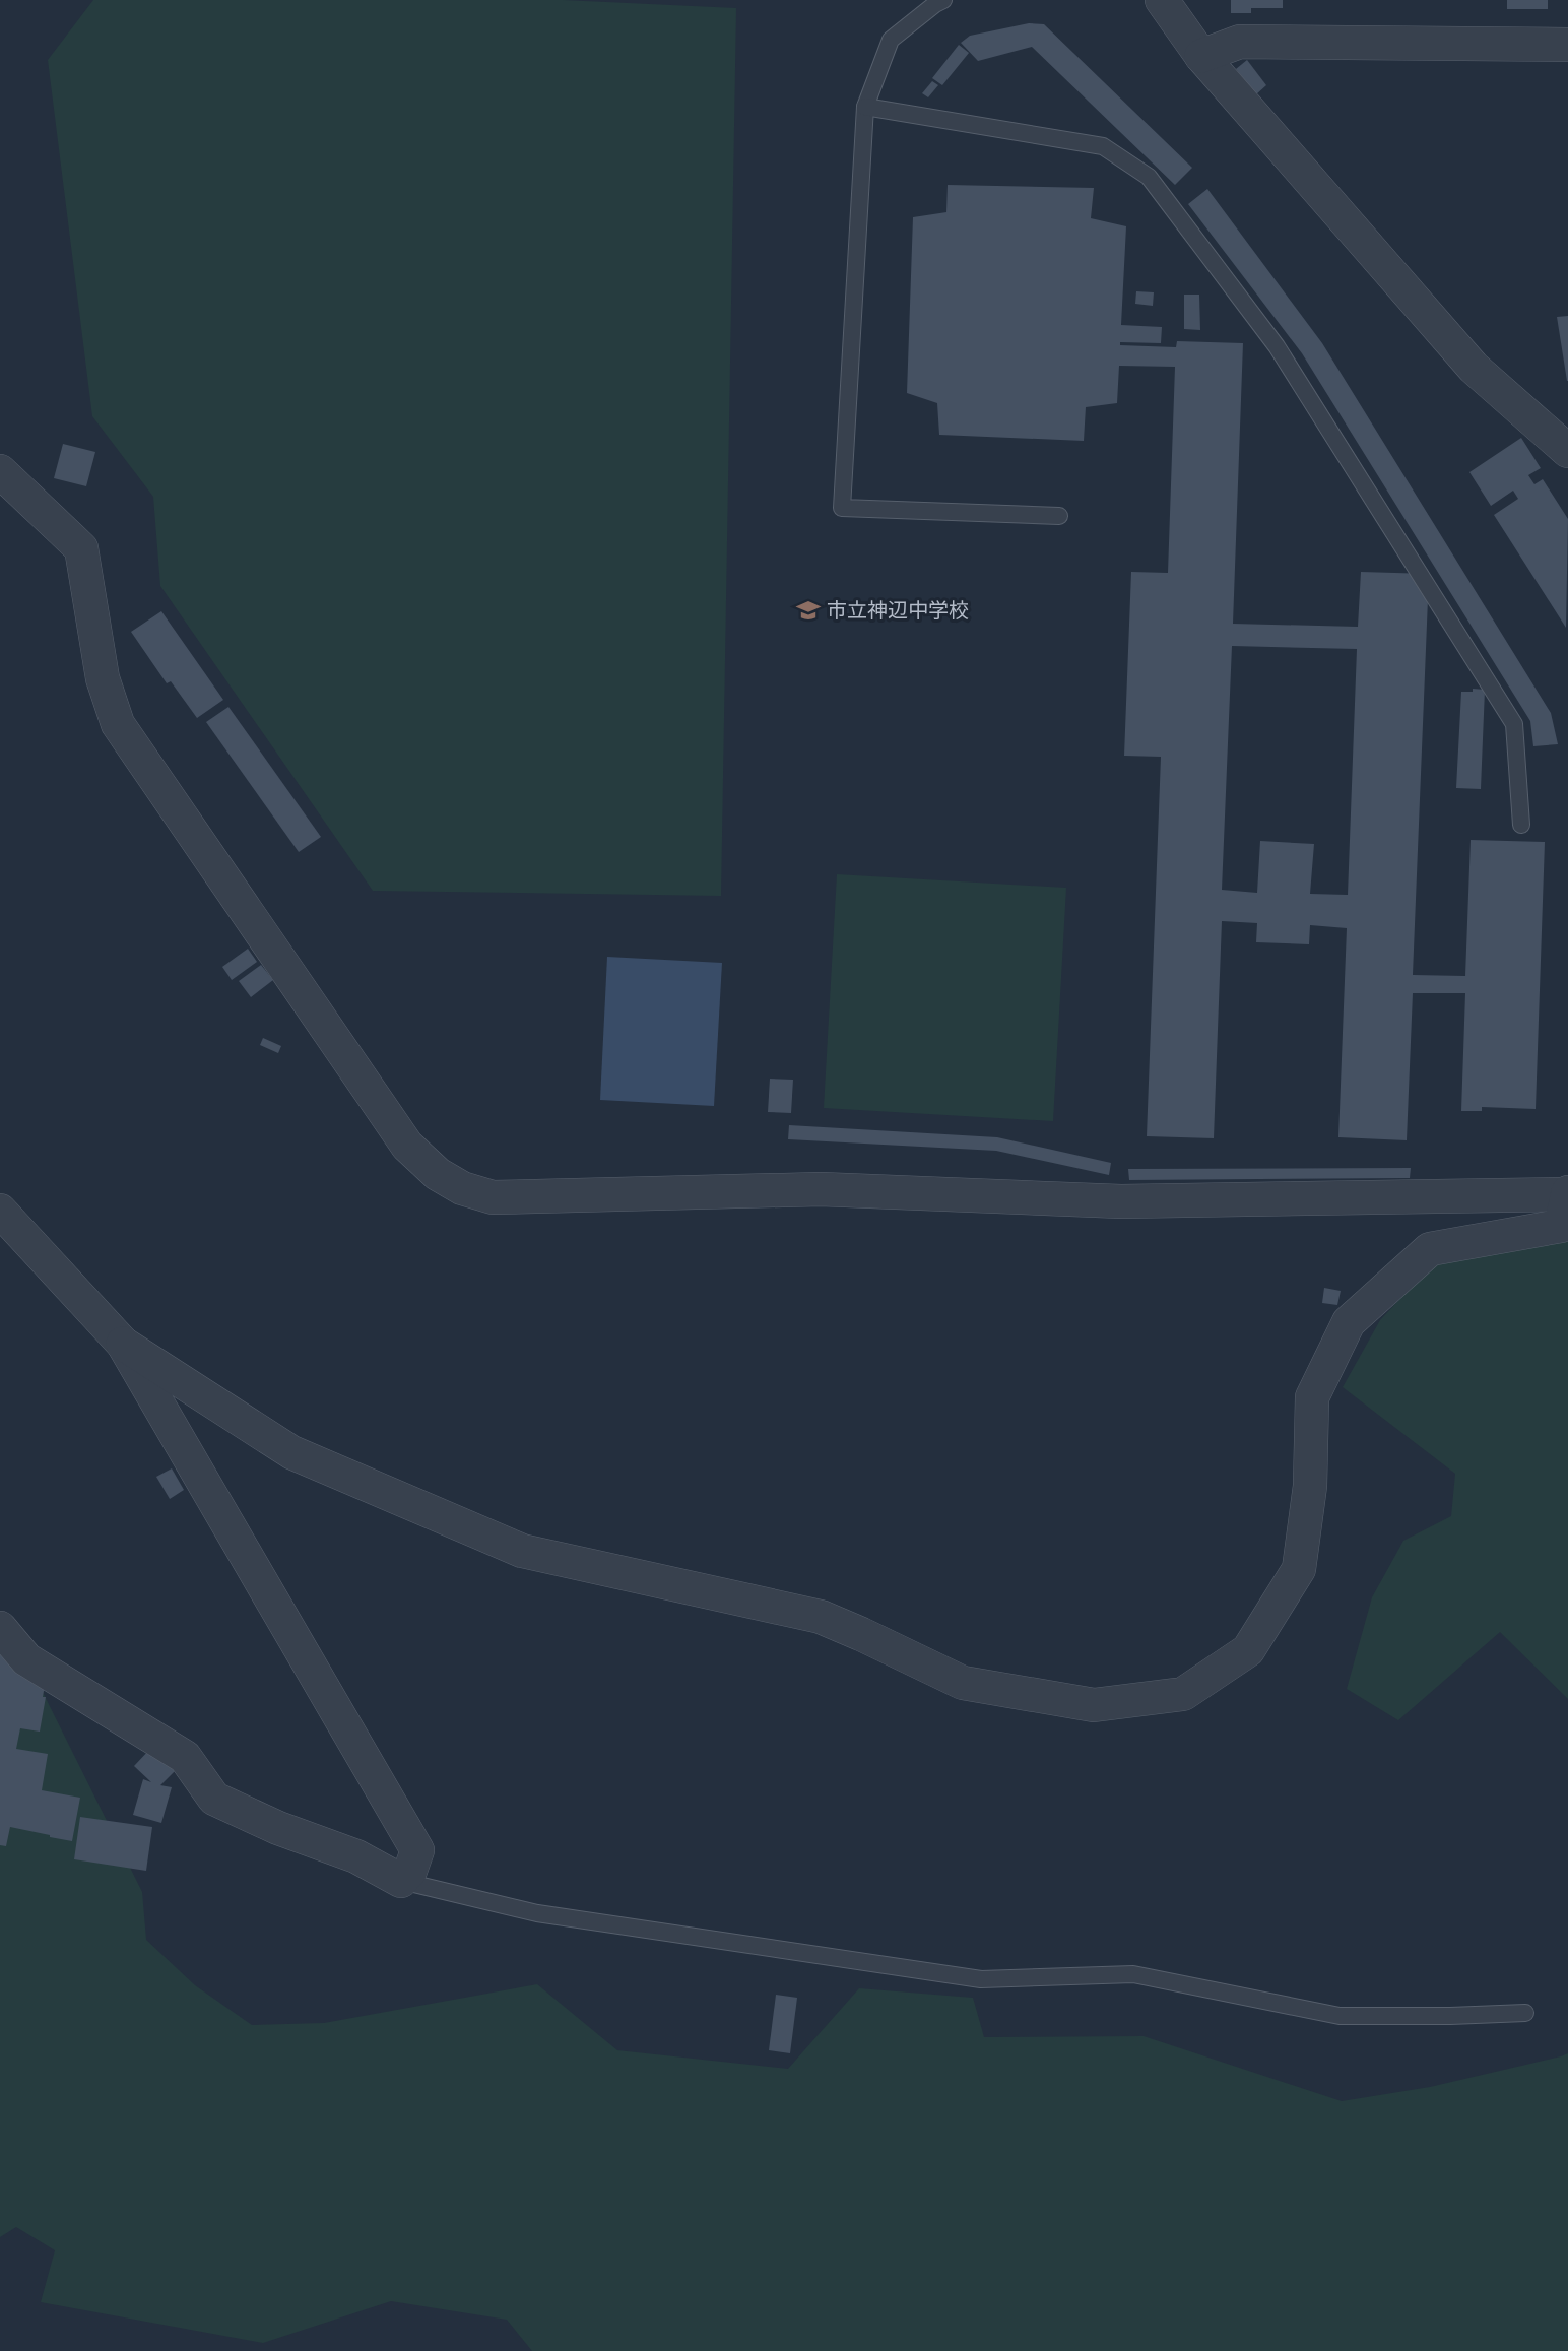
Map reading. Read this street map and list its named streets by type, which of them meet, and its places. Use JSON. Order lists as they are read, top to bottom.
{
  "places": {
    "school or university": ["市立神辺中学校"]
  }
}
